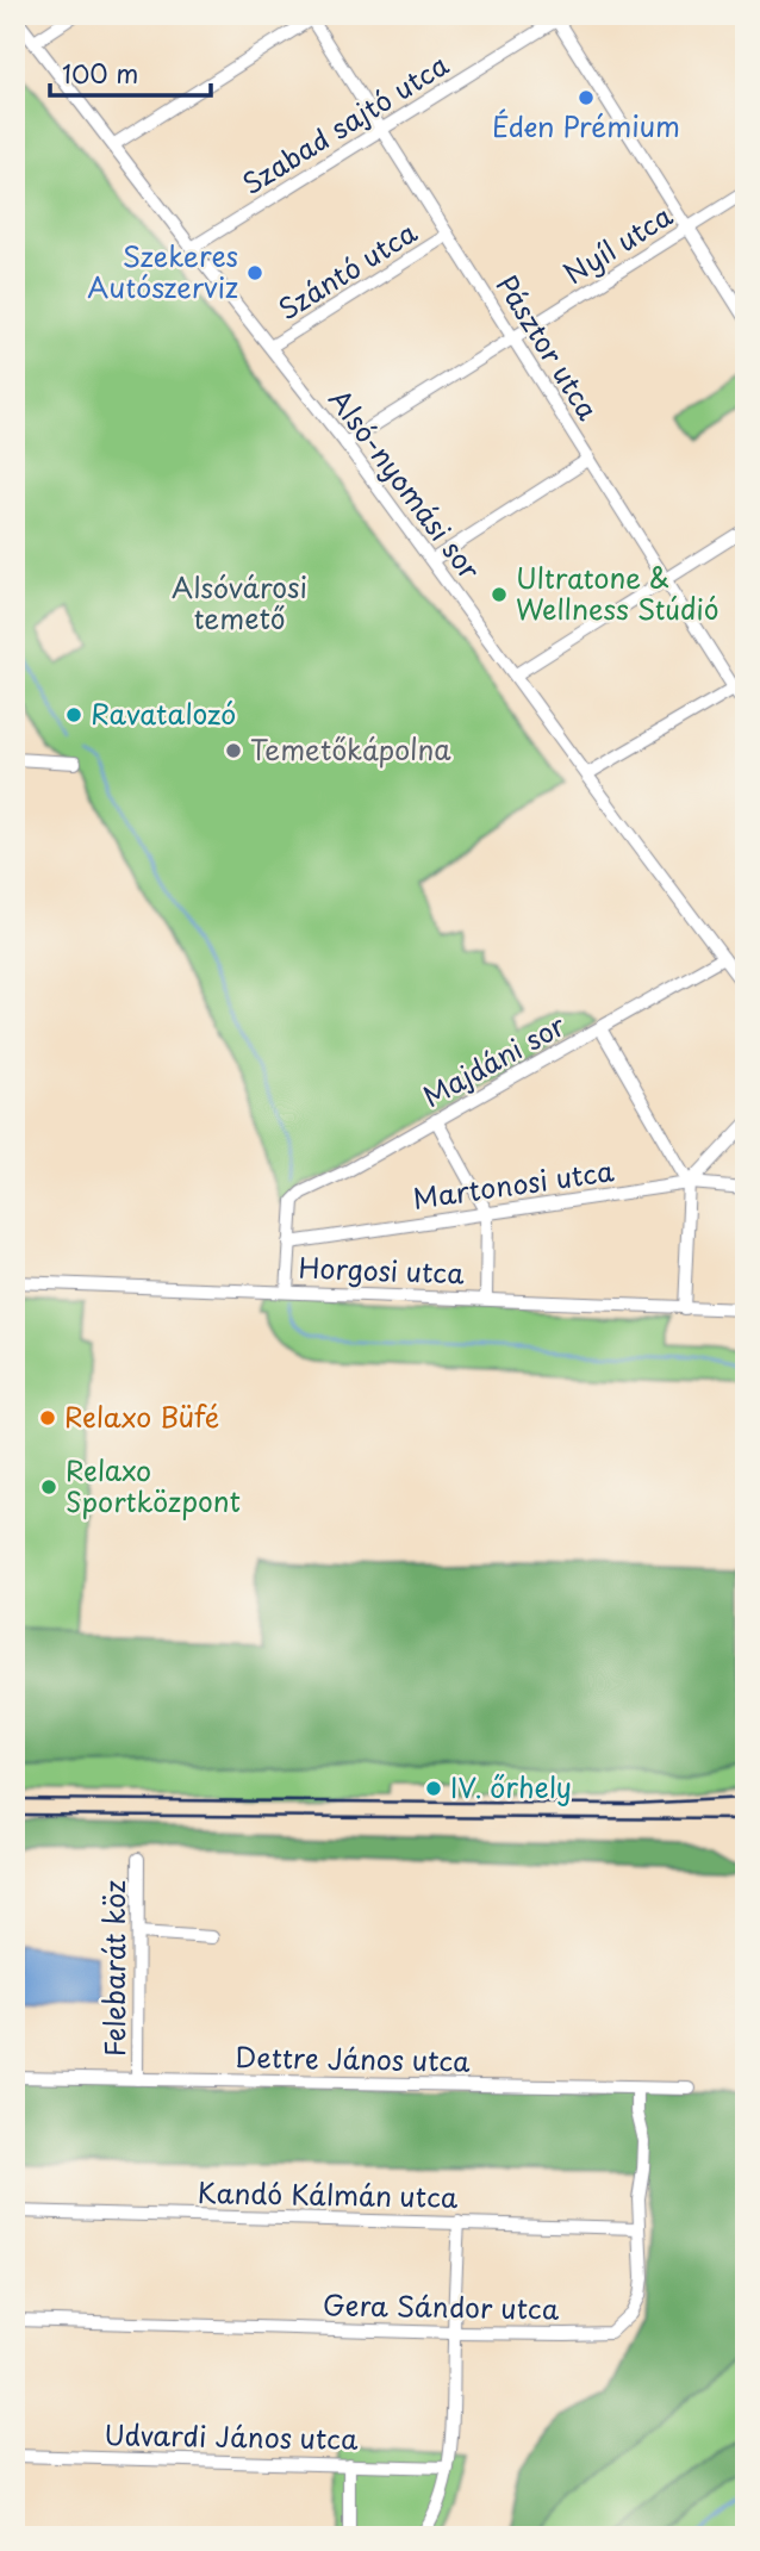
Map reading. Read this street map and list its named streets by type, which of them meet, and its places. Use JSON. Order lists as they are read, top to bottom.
{
  "streets": {
    "street": [
      "Szabad sajtó utca",
      "Nyíl utca",
      "Szántó utca",
      "Pásztor utca",
      "Alsó-nyomási sor",
      "Majdáni sor",
      "Martonosi utca",
      "Horgosi utca",
      "Felebarát köz",
      "Dettre János utca",
      "Kandó Kálmán utca",
      "Gera Sándor utca",
      "Udvardi János utca"
    ]
  },
  "crossings": [
    ["Szabad sajtó utca", "Pásztor utca"],
    ["Szabad sajtó utca", "Alsó-nyomási sor"],
    ["Nyíl utca", "Pásztor utca"],
    ["Nyíl utca", "Alsó-nyomási sor"],
    ["Szántó utca", "Pásztor utca"],
    ["Szántó utca", "Alsó-nyomási sor"],
    ["Alsó-nyomási sor", "Majdáni sor"],
    ["Majdáni sor", "Martonosi utca"],
    ["Felebarát köz", "Dettre János utca"],
    ["Dettre János utca", "Gera Sándor utca"],
    ["Kandó Kálmán utca", "Gera Sándor utca"]
  ],
  "parks": ["Alsóvárosi temető"],
  "places": [
    "Éden Prémium",
    "Szekeres Autószerviz",
    "Ultratone & Wellness Stúdió",
    "Ravatalozó",
    "Temetőkápolna",
    "Relaxo Büfé",
    "Relaxo Sportközpont",
    "IV. őrhely"
  ],
  "scale_bar": "100 m"
}
